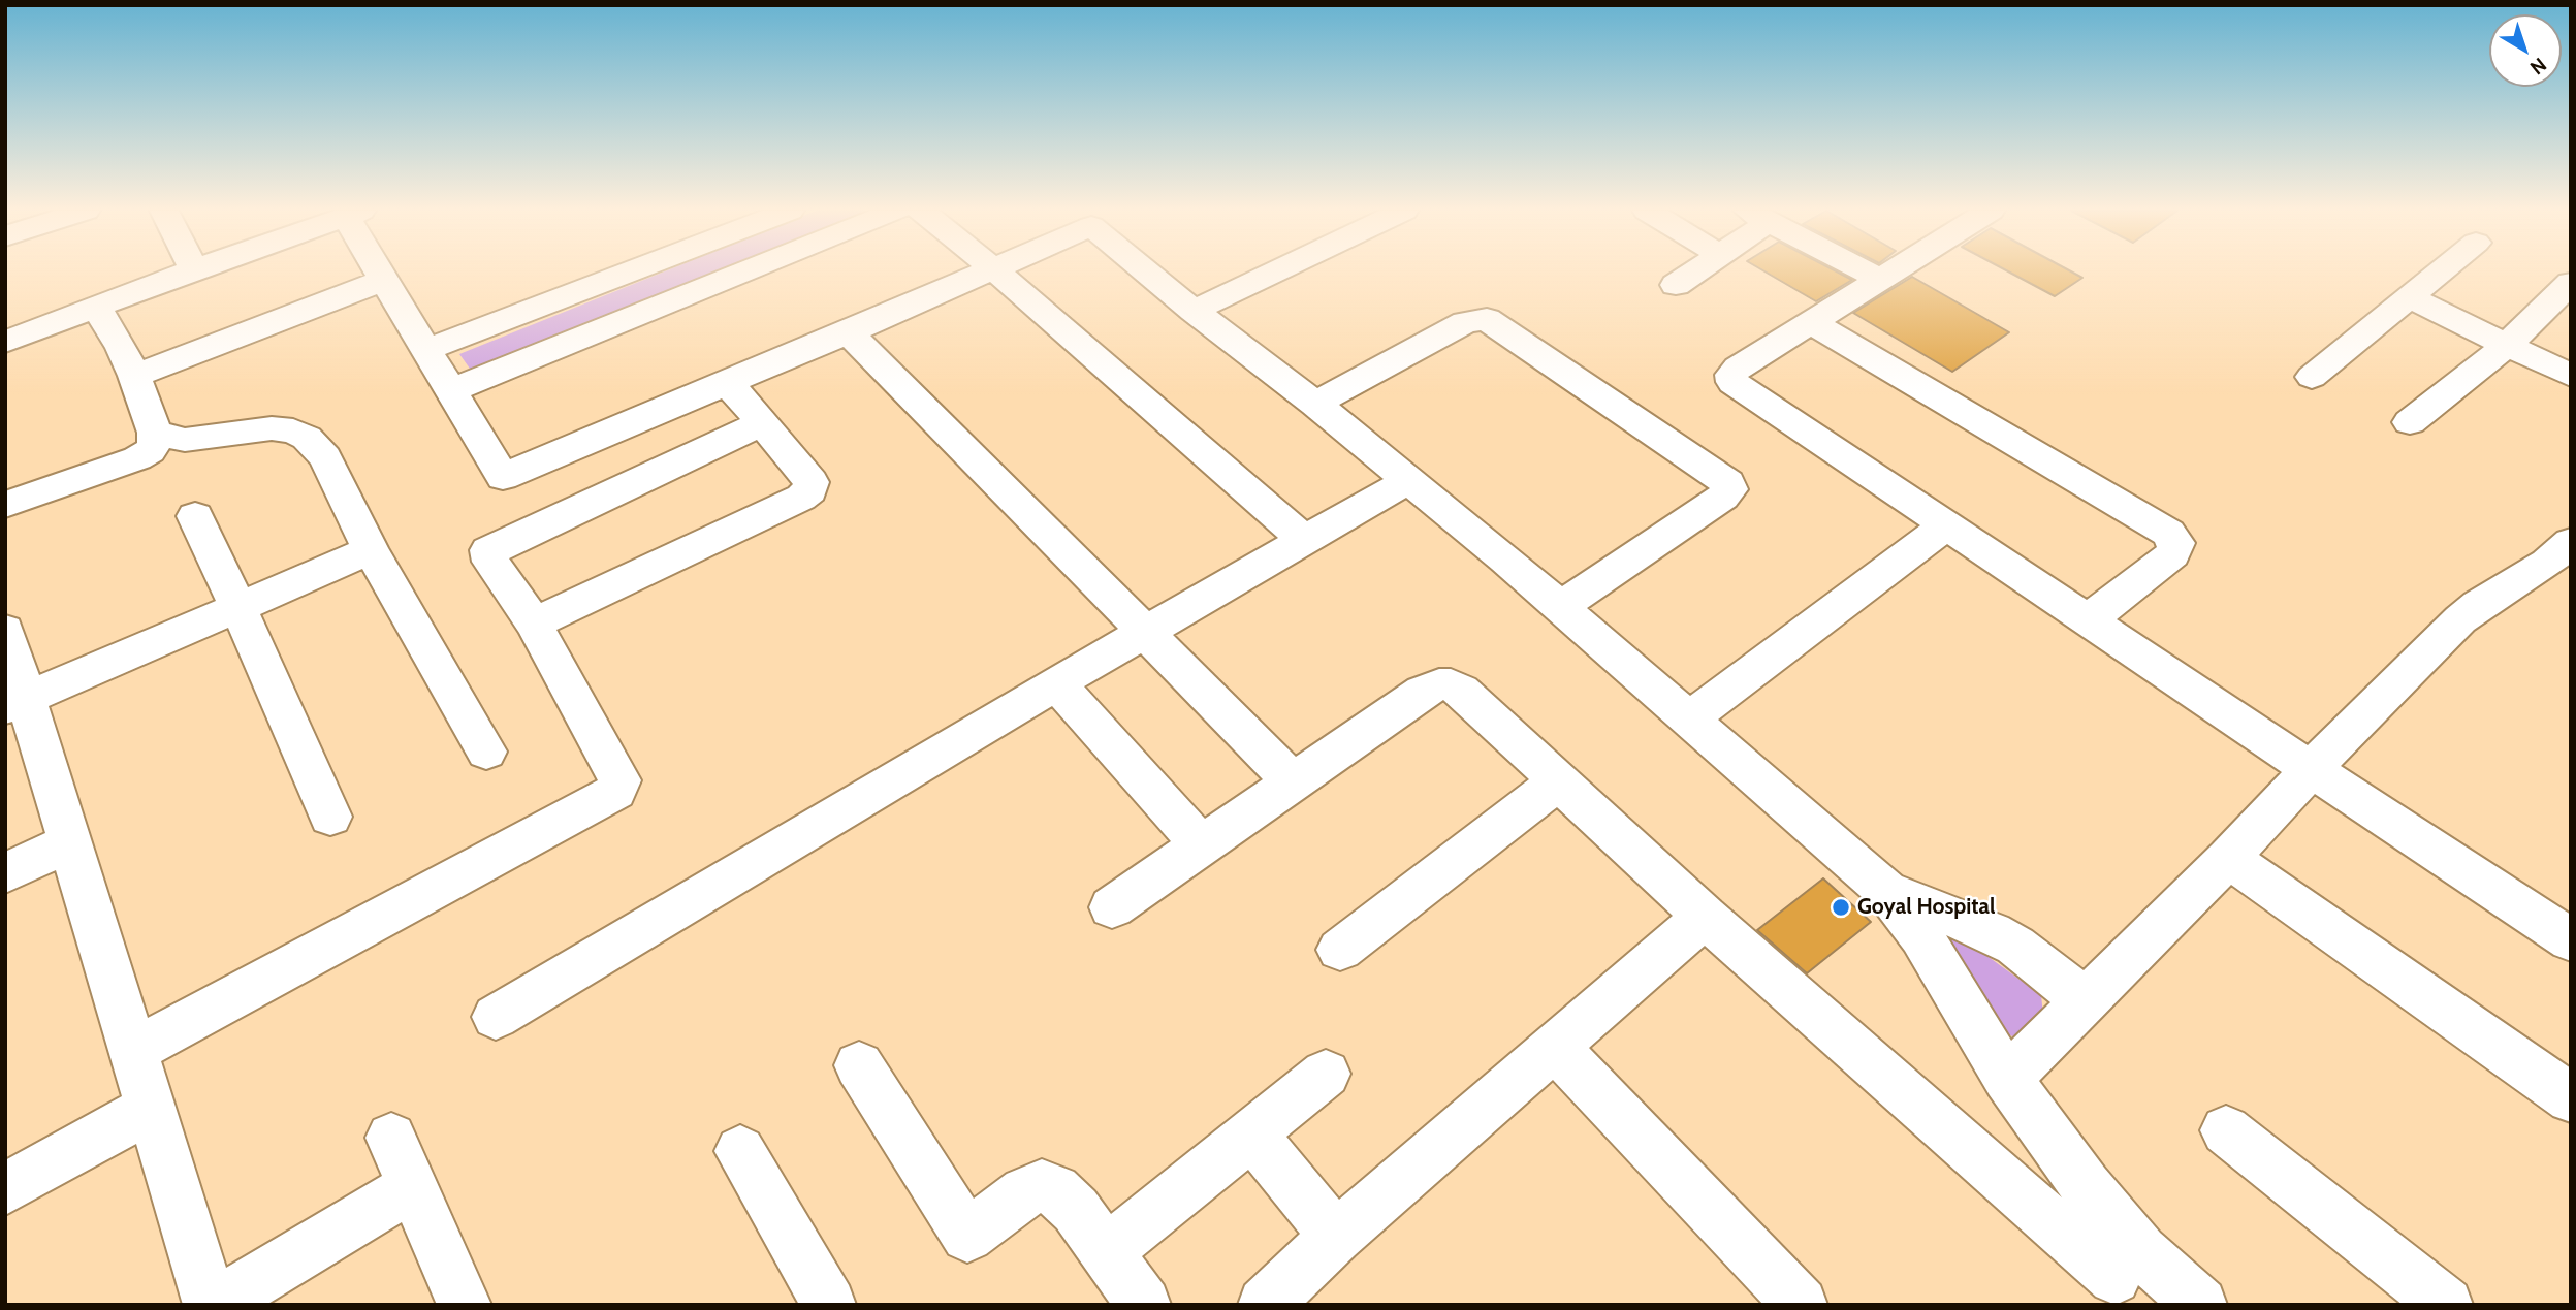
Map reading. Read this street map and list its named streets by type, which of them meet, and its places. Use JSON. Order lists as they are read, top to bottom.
{
  "places": ["Goyal Hospital"],
  "north": "bottom right"
}
